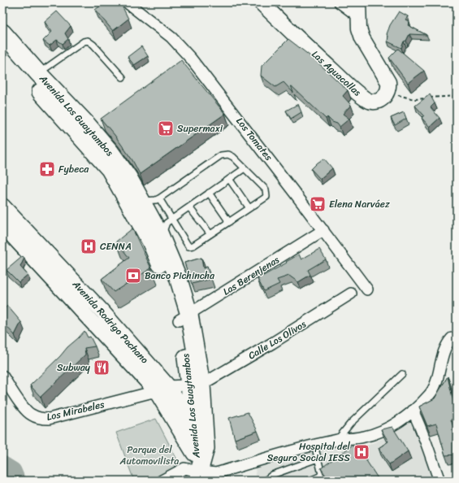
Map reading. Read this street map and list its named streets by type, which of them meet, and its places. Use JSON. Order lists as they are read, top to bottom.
{
  "streets": {
    "main road": ["Las Aguacollas", "Avenida Los Guaytambos", "Avenida Rodrigo Pachano"],
    "street": [
      "Los Tomates",
      "Las Berenjenas",
      "Calle Los Olivos",
      "Los Mirabeles"
    ]
  },
  "crossings": [
    ["Avenida Los Guaytambos", "Las Berenjenas"],
    ["Avenida Los Guaytambos", "Avenida Rodrigo Pachano"],
    ["Avenida Los Guaytambos", "Calle Los Olivos"],
    ["Avenida Los Guaytambos", "Los Mirabeles"],
    ["Los Tomates", "Las Berenjenas"],
    ["Avenida Rodrigo Pachano", "Los Mirabeles"],
    ["Calle Los Olivos", "Los Mirabeles"]
  ],
  "parks": ["Parque del Automovilista"],
  "places": {
    "supermarket": ["Supermaxi", "Elena Narváez"],
    "pharmacy": ["Fybeca"],
    "hospital": ["CENNA", "Hospital del Seguro Social IESS"],
    "bank": ["Banco Pichincha"],
    "restaurant": ["Subway"]
  }
}
